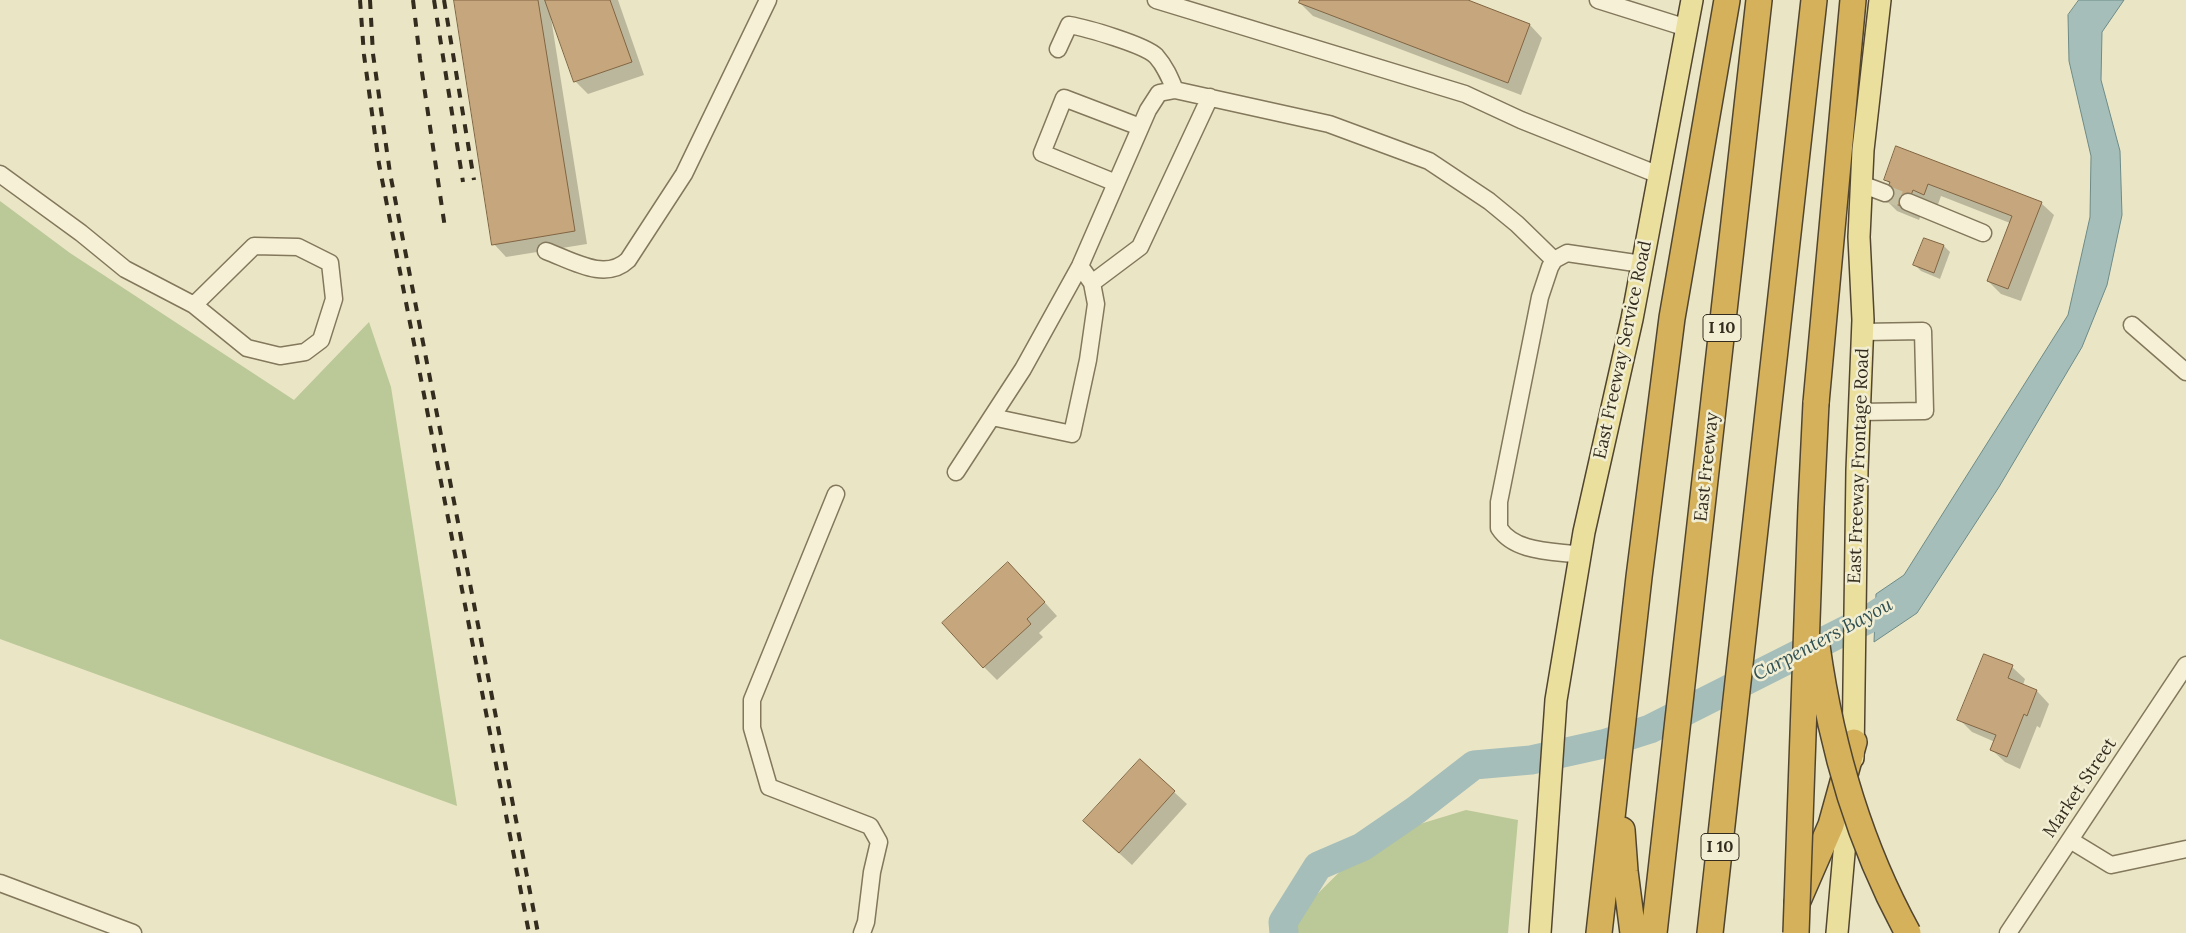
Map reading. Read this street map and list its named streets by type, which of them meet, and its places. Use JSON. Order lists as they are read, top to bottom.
{
  "streets": {
    "highway": ["I 10", "East Freeway"],
    "main road": ["East Freeway Service Road", "East Freeway Frontage Road"],
    "street": ["Market Street"]
  },
  "water": ["Carpenters Bayou"]
}
